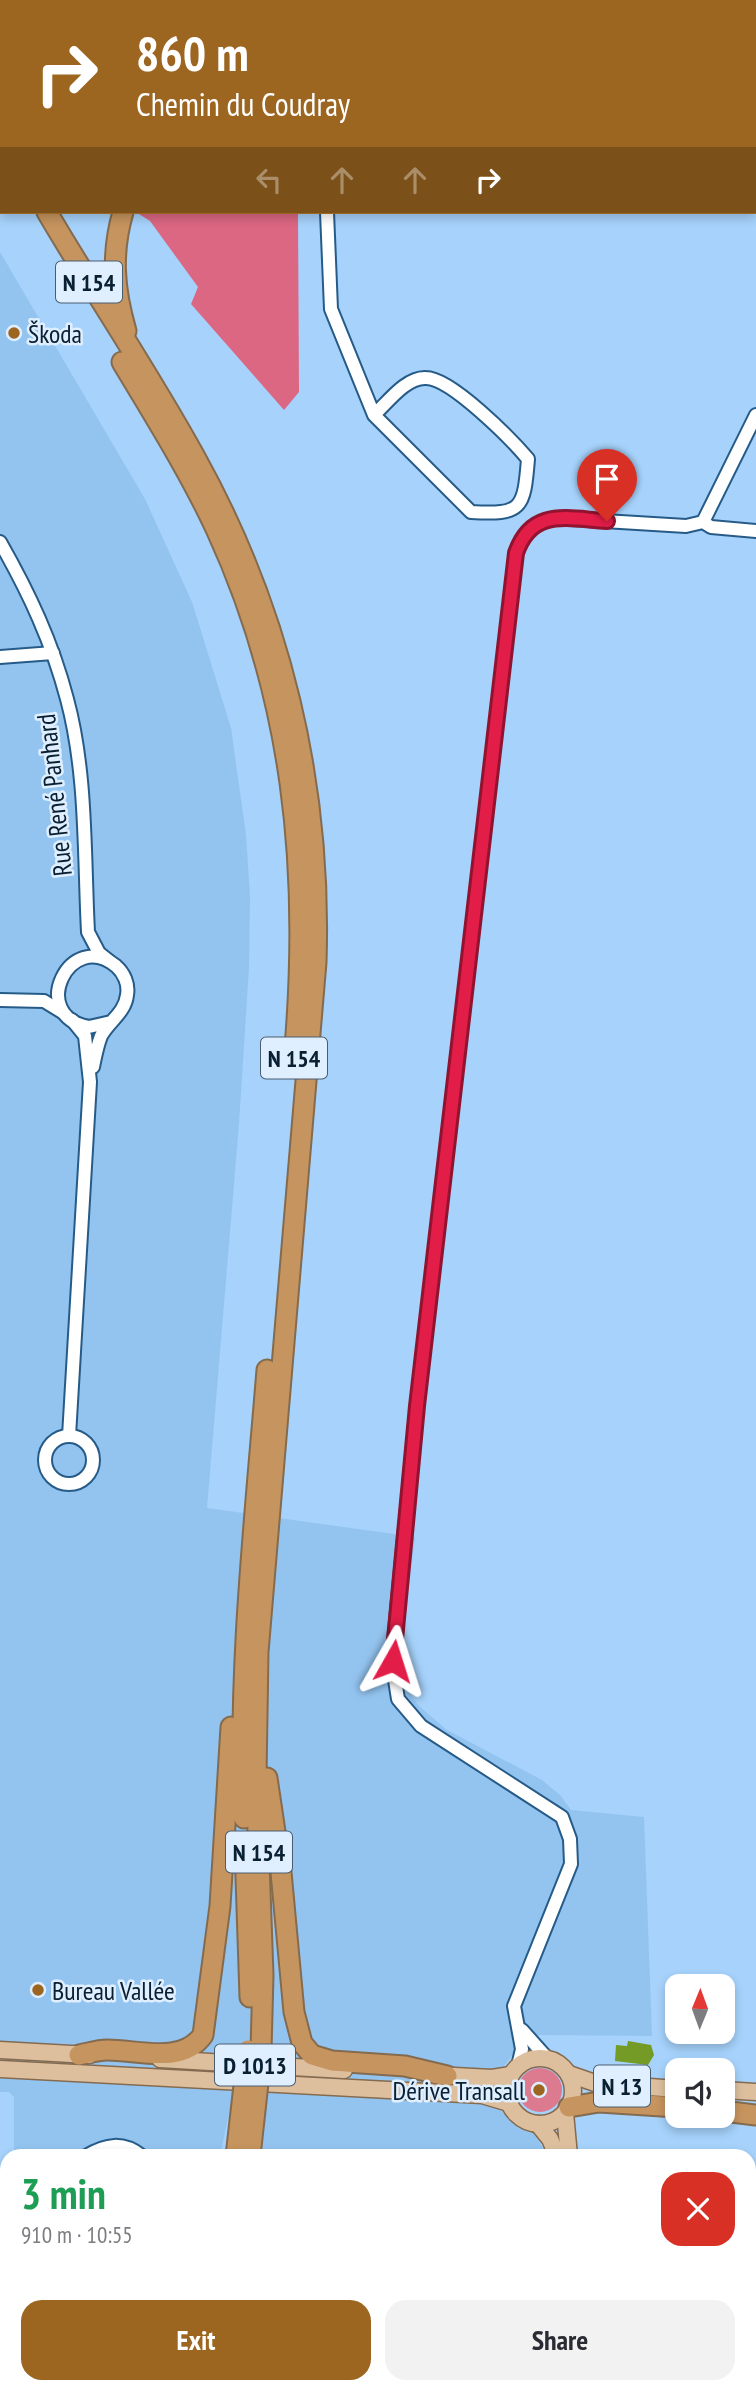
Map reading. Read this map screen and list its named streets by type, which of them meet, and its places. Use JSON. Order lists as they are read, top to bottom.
{
  "streets": {
    "highway": ["N 154"],
    "main road": ["D 1013", "N 13"],
    "street": ["Rue René Panhard"]
  },
  "crossings": [
    ["D 1013", "N 13"]
  ],
  "places": ["Škoda", "Bureau Vallée", "Dérive Transall"],
  "north": "top",
  "page": {
    "turn": ["860 m", "Chemin du Coudray"],
    "heading": ["3 min", "910 m · 10:55"],
    "buttons": ["Exit", "Share"]
  }
}
